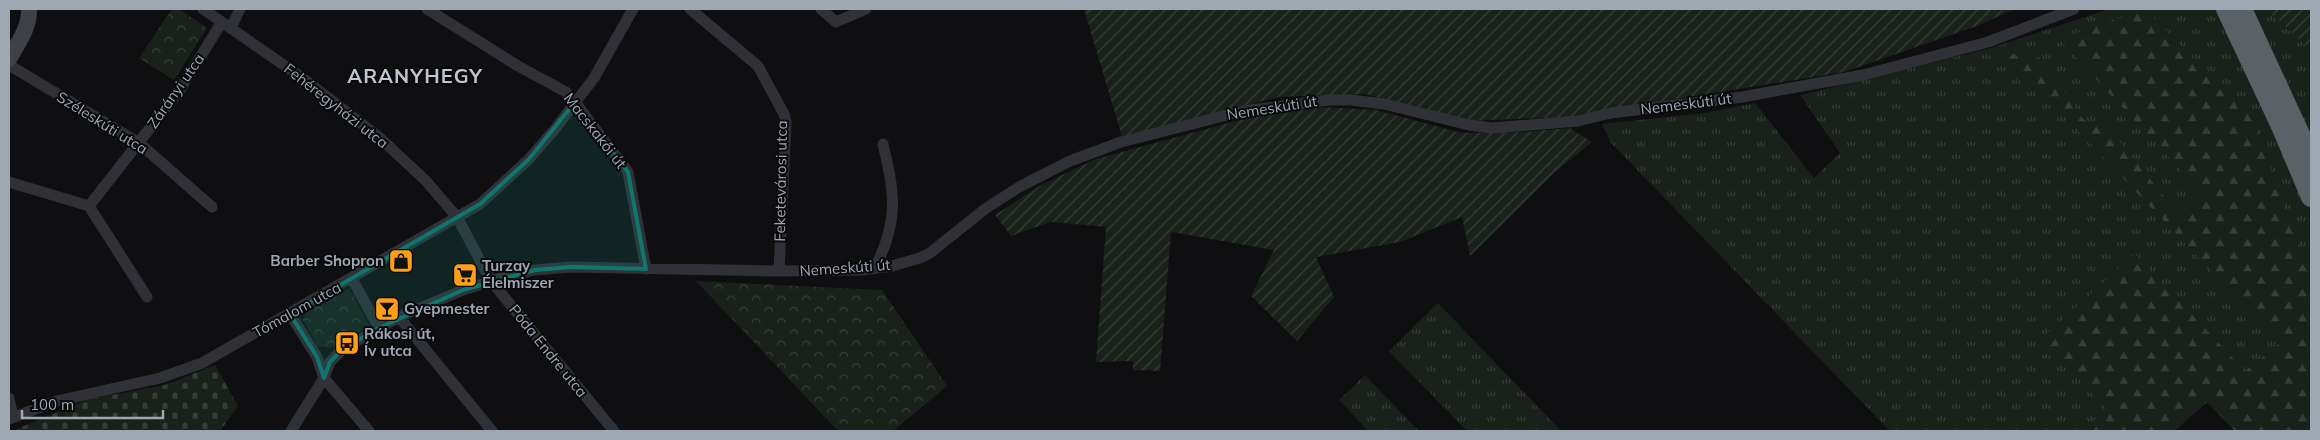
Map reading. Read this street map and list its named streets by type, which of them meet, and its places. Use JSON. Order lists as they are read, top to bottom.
{
  "streets": {
    "street": [
      "Zárányi utca",
      "Nemeskúti út",
      "Fehéregyházi utca",
      "Széleskúti utca",
      "Macskakői út",
      "Feketevárosi utca",
      "Tómalom utca",
      "Póda Endre utca"
    ]
  },
  "crossings": [
    ["Zárányi utca", "Fehéregyházi utca"],
    ["Zárányi utca", "Széleskúti utca"],
    ["Nemeskúti út", "Macskakői út"],
    ["Nemeskúti út", "Feketevárosi utca"],
    ["Nemeskúti út", "Póda Endre utca"],
    ["Fehéregyházi utca", "Tómalom utca"],
    ["Fehéregyházi utca", "Póda Endre utca"],
    ["Macskakői út", "Tómalom utca"],
    ["Tómalom utca", "Póda Endre utca"]
  ],
  "districts": ["ARANYHEGY"],
  "places": {
    "shop": ["Barber Shopron"],
    "supermarket": ["Turzay Élelmiszer"],
    "bar": ["Gyepmester"],
    "bus stop": ["Rákosi út, Ív utca"]
  },
  "scale_bar": "100 m"
}
